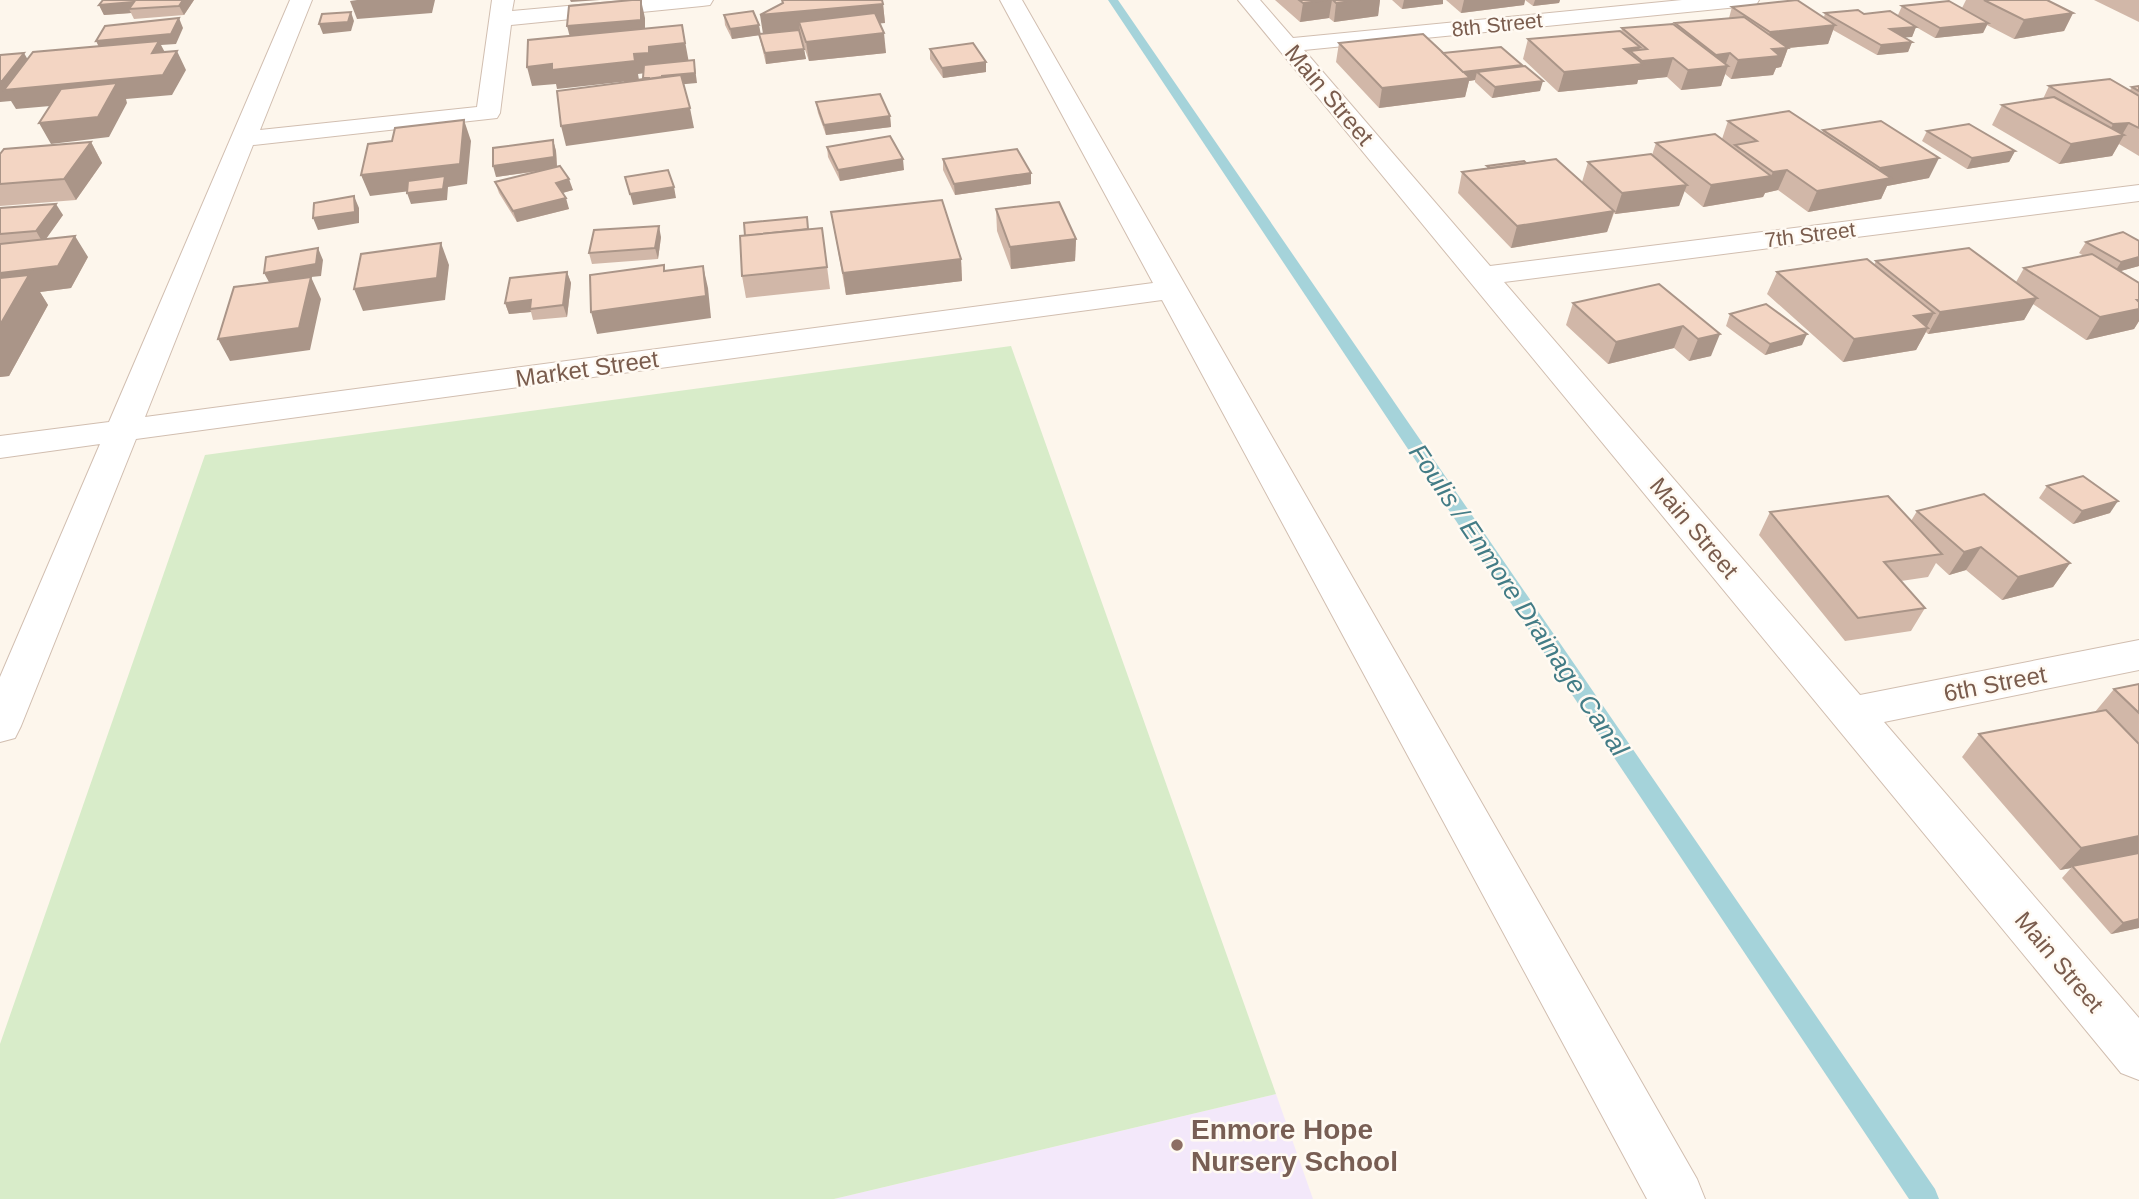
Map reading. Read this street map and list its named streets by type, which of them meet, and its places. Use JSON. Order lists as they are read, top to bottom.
{
  "streets": {
    "street": [
      "8th Street",
      "Main Street",
      "7th Street",
      "Market Street",
      "6th Street"
    ]
  },
  "crossings": [
    ["8th Street", "Main Street"],
    ["Main Street", "7th Street"],
    ["Main Street", "6th Street"]
  ],
  "water": ["Foulis / Enmore Drainage Canal"],
  "places": ["Enmore Hope Nursery School"]
}
